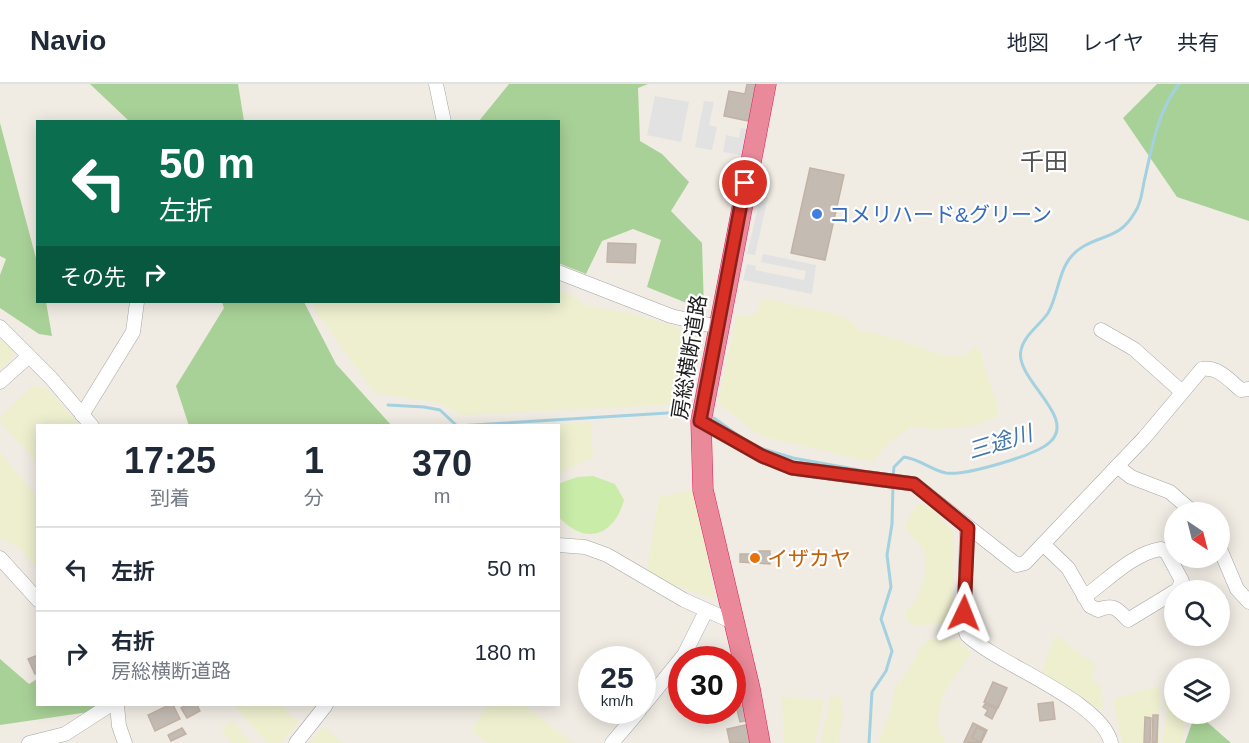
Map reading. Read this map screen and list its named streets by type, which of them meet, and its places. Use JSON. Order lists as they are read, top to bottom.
{
  "streets": {
    "highway": ["房総横断道路"]
  },
  "districts": ["千田"],
  "water": ["三途川"],
  "places": ["コメリハード&グリーン", "イザカヤ"],
  "north": "bottom right",
  "page": {
    "header": "Navio",
    "nav": ["地図", "レイヤ", "共有"],
    "turn": ["50 m", "左折"],
    "then": "その先",
    "eta": [
      "17:25",
      "到着",
      "1",
      "分",
      "370",
      "m"
    ],
    "list": [
      {
        "name": "左折",
        "value": "50 m"
      },
      {
        "name": "右折",
        "note": "房総横断道路",
        "value": "180 m"
      }
    ],
    "speed": "25 km/h",
    "limit": "30"
  }
}
